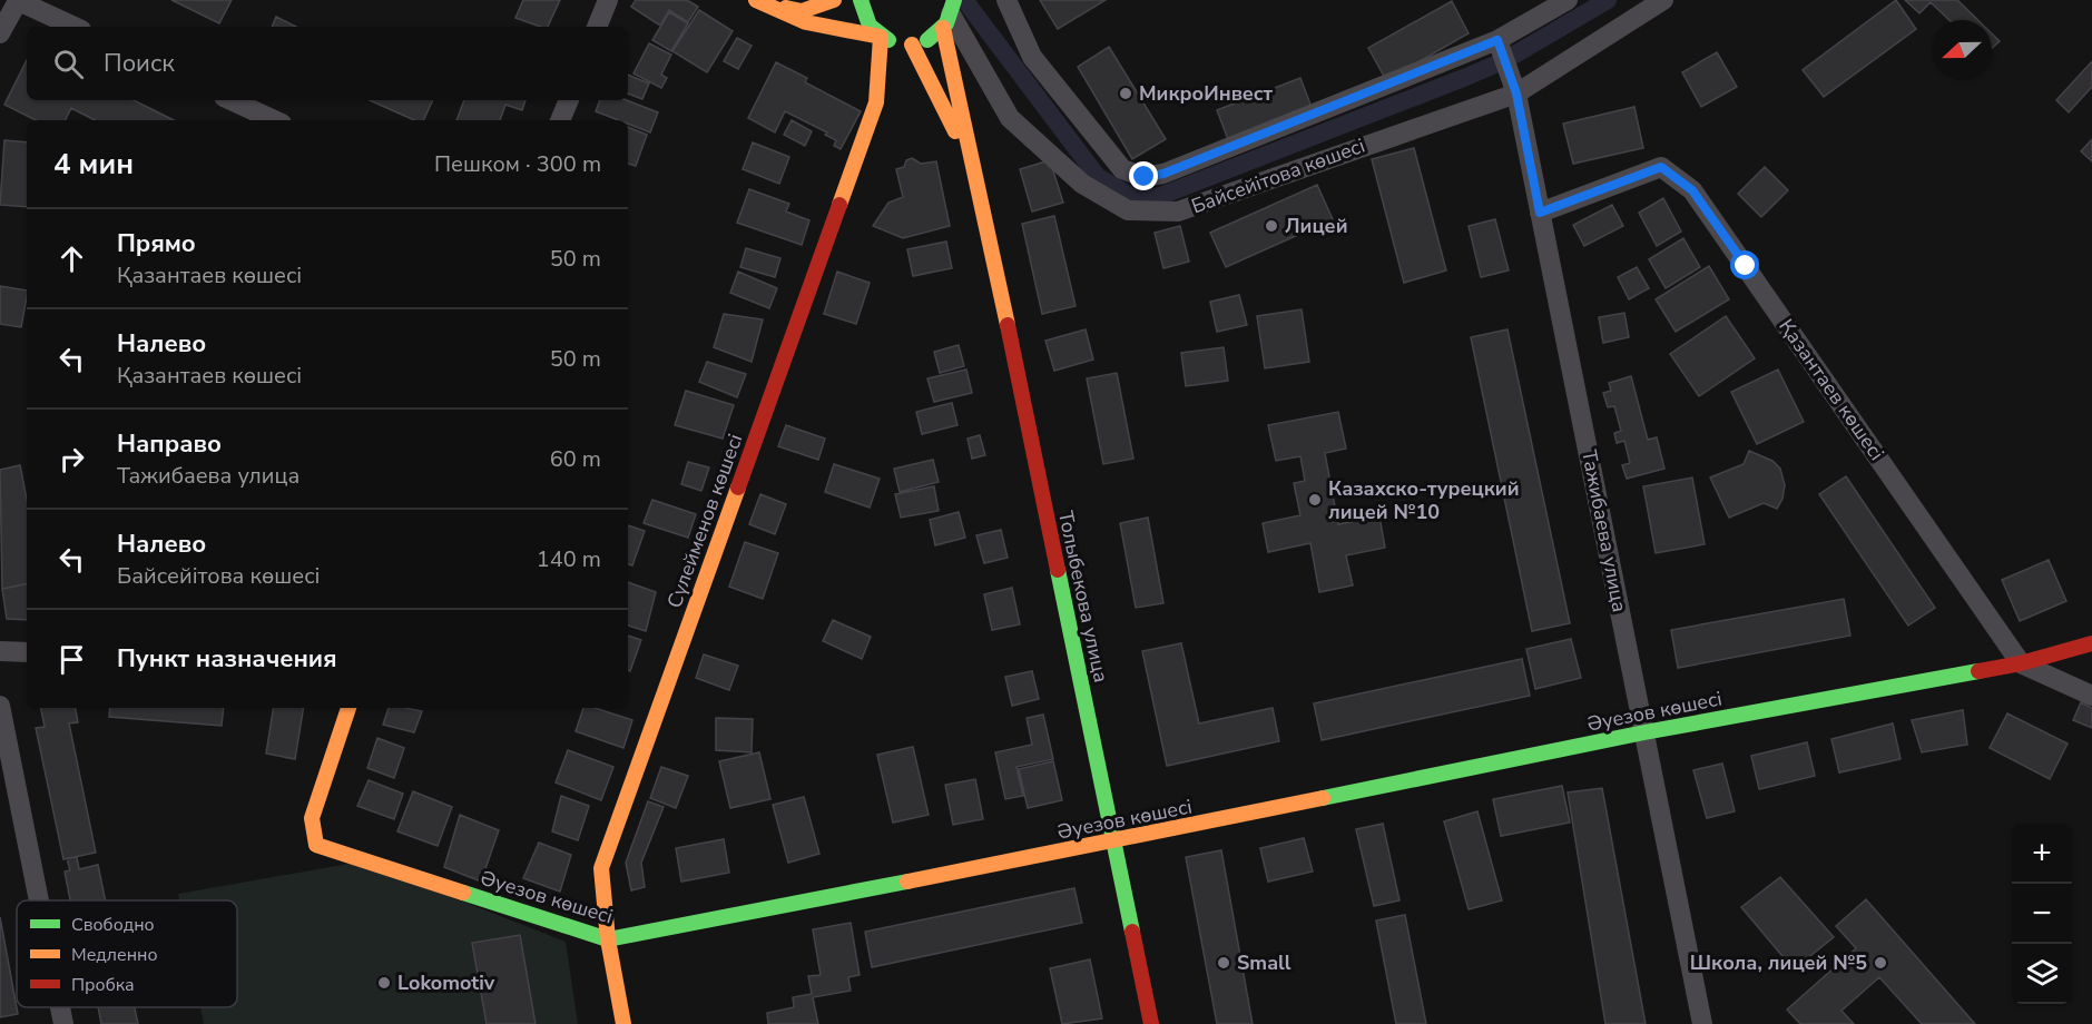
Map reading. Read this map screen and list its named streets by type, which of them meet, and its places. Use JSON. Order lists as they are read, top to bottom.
{
  "streets": {
    "street": [
      "Байсейітова көшесі",
      "Қазантаев көшесі",
      "Сүлейменов көшесі",
      "Тажибаева улица",
      "Толыбекова улица",
      "Әуезов көшесі"
    ]
  },
  "crossings": [
    ["Байсейітова көшесі", "Тажибаева улица"],
    ["Қазантаев көшесі", "Тажибаева улица"],
    ["Қазантаев көшесі", "Әуезов көшесі"],
    ["Сүлейменов көшесі", "Әуезов көшесі"],
    ["Тажибаева улица", "Әуезов көшесі"],
    ["Толыбекова улица", "Әуезов көшесі"]
  ],
  "places": [
    "МикроИнвест",
    "Лицей",
    "Казахско-турецкий лицей №10",
    "Small",
    "Школа, лицей №5",
    "Lokomotiv"
  ],
  "legend": ["Свободно", "Медленно", "Пробка"],
  "north": "left",
  "page": {
    "search": "Поиск",
    "heading": ["4 мин", "Пешком · 300 m"],
    "list": [
      ["Прямо", "Қазантаев көшесі", "50 m"],
      ["Налево", "Қазантаев көшесі", "50 m"],
      ["Направо", "Тажибаева улица", "60 m"],
      ["Налево", "Байсейітова көшесі", "140 m"],
      "Пункт назначения"
    ],
    "map_buttons": ["+", "−"]
  }
}
